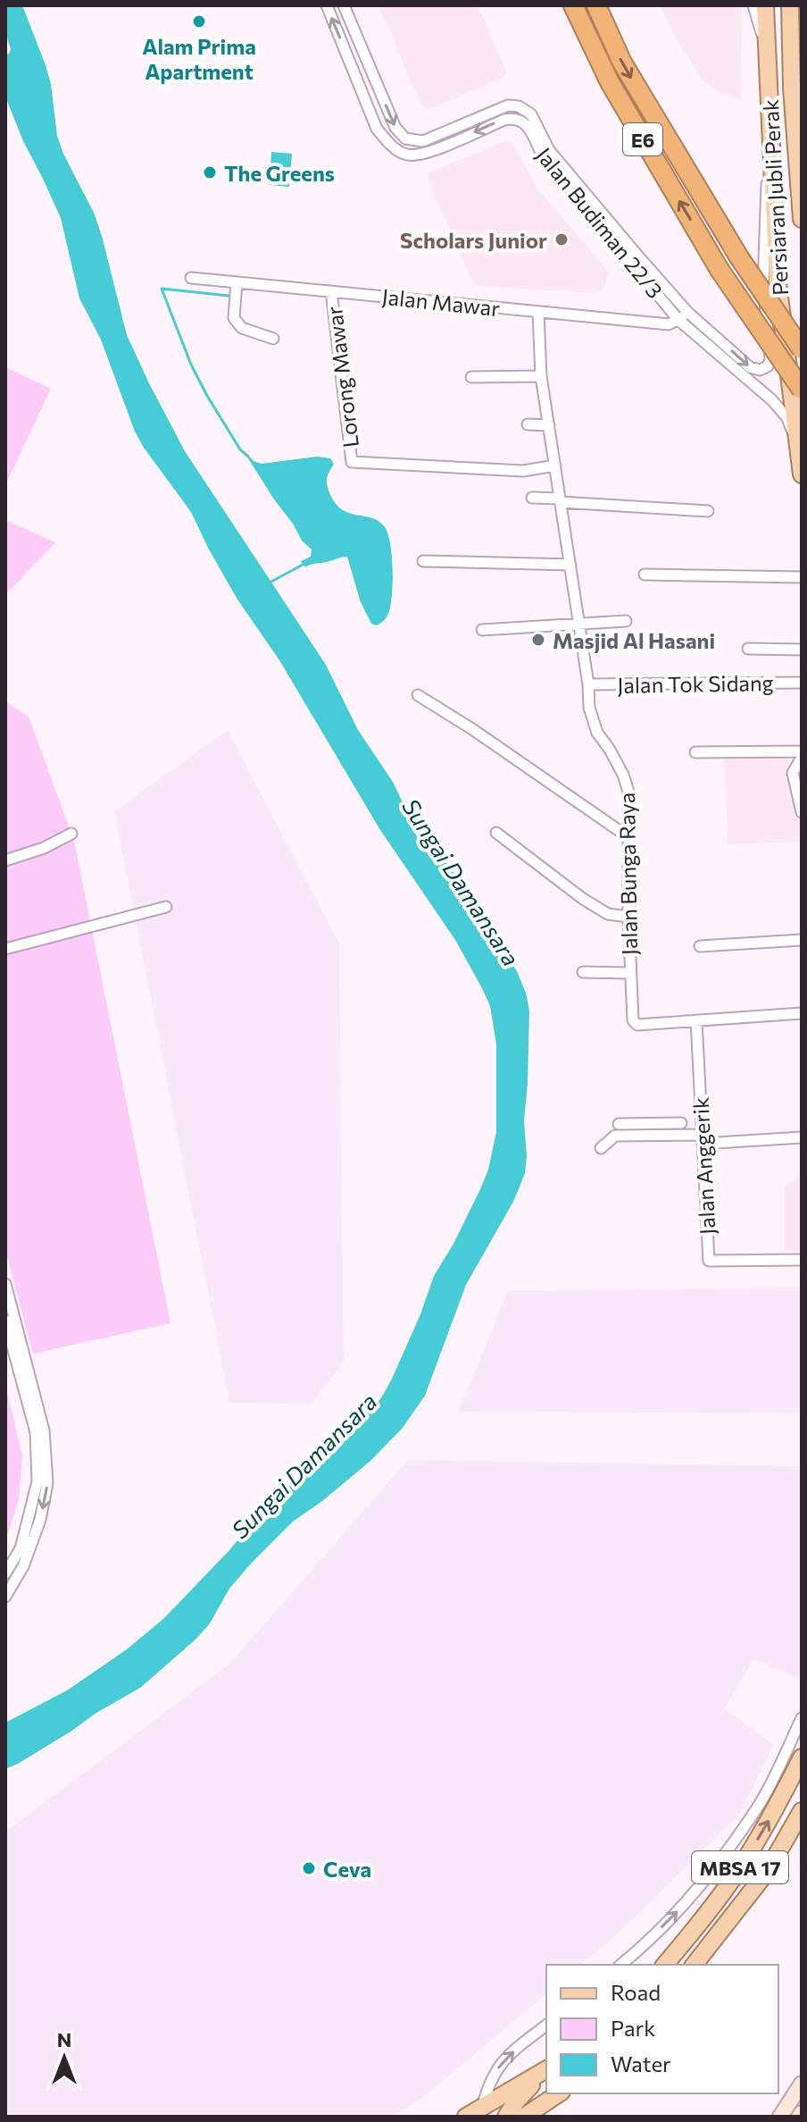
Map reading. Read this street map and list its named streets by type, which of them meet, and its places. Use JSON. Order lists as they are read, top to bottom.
{
  "streets": {
    "highway": ["E6"],
    "main road": ["Persiaran Jubli Perak", "MBSA 17"],
    "street": [
      "Jalan Budiman 22/3",
      "Jalan Mawar",
      "Lorong Mawar",
      "Jalan Tok Sidang",
      "Jalan Bunga Raya",
      "Jalan Anggerik"
    ]
  },
  "crossings": [
    ["Jalan Budiman 22/3", "Jalan Mawar"],
    ["Jalan Mawar", "Lorong Mawar"],
    ["Jalan Mawar", "Jalan Bunga Raya"],
    ["Lorong Mawar", "Jalan Bunga Raya"],
    ["Jalan Tok Sidang", "Jalan Bunga Raya"],
    ["Jalan Bunga Raya", "Jalan Anggerik"]
  ],
  "water": ["Sungai Damansara"],
  "places": [
    "Alam Prima Apartment",
    "The Greens",
    "Scholars Junior",
    "Masjid Al Hasani",
    "Ceva"
  ],
  "legend": ["Road", "Park", "Water"],
  "north": "top"
}
